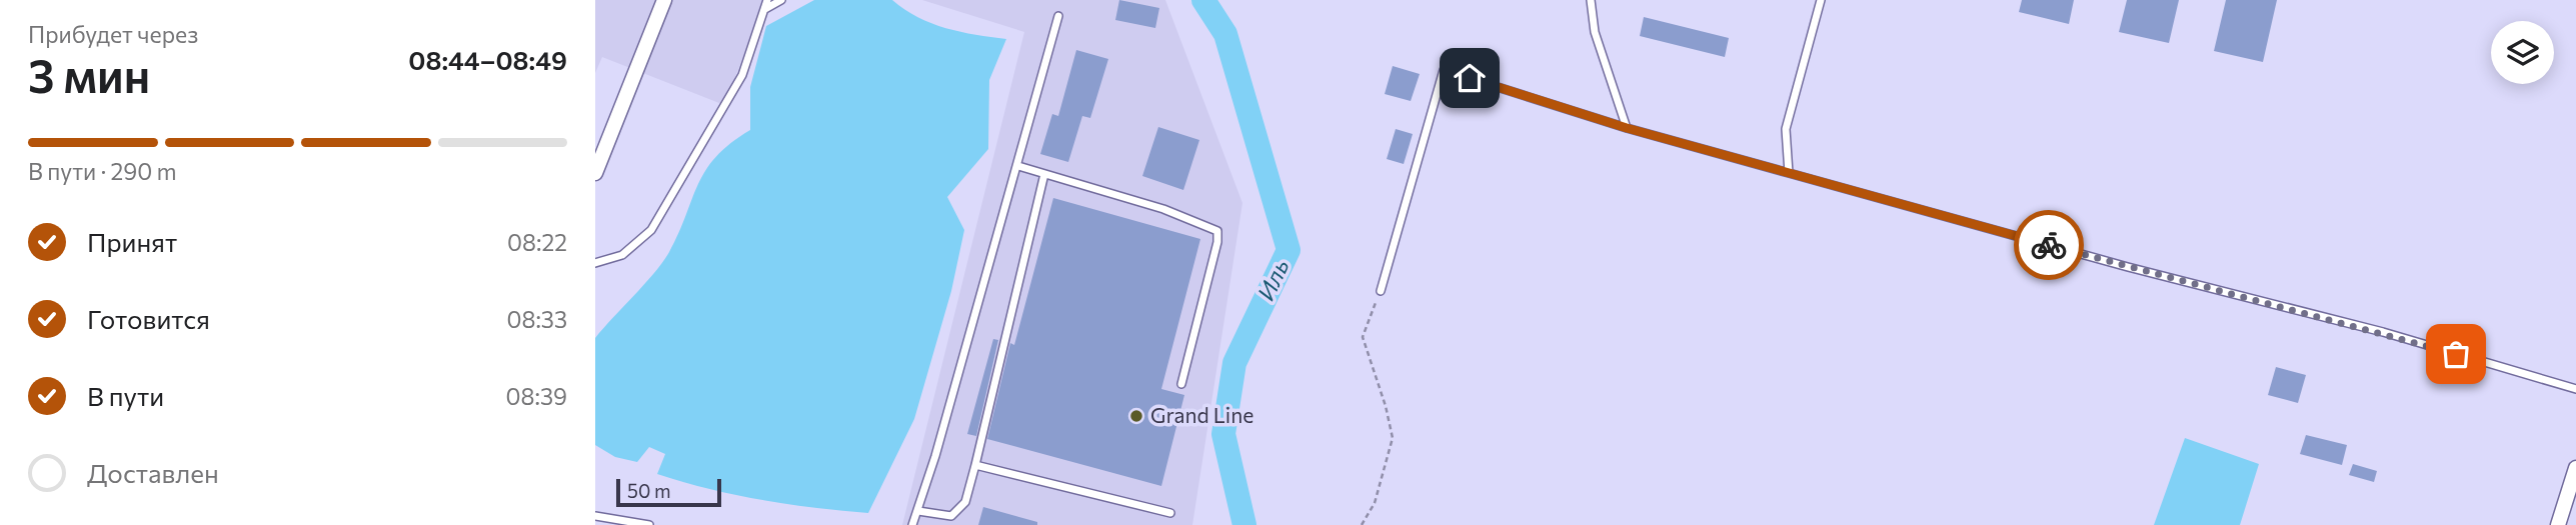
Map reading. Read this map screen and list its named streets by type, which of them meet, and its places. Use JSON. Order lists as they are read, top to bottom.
{
  "water": ["Иль"],
  "places": ["Grand Line"],
  "scale_bar": "50 m",
  "page": {
    "heading": ["3 мин", "Прибудет через", "08:44–08:49"],
    "bar": "В пути · 290 m",
    "list": [
      ["Принят", "08:22"],
      ["Готовится", "08:33"],
      ["В пути", "08:39"],
      "Доставлен"
    ],
    "scale": "50 m"
  }
}
